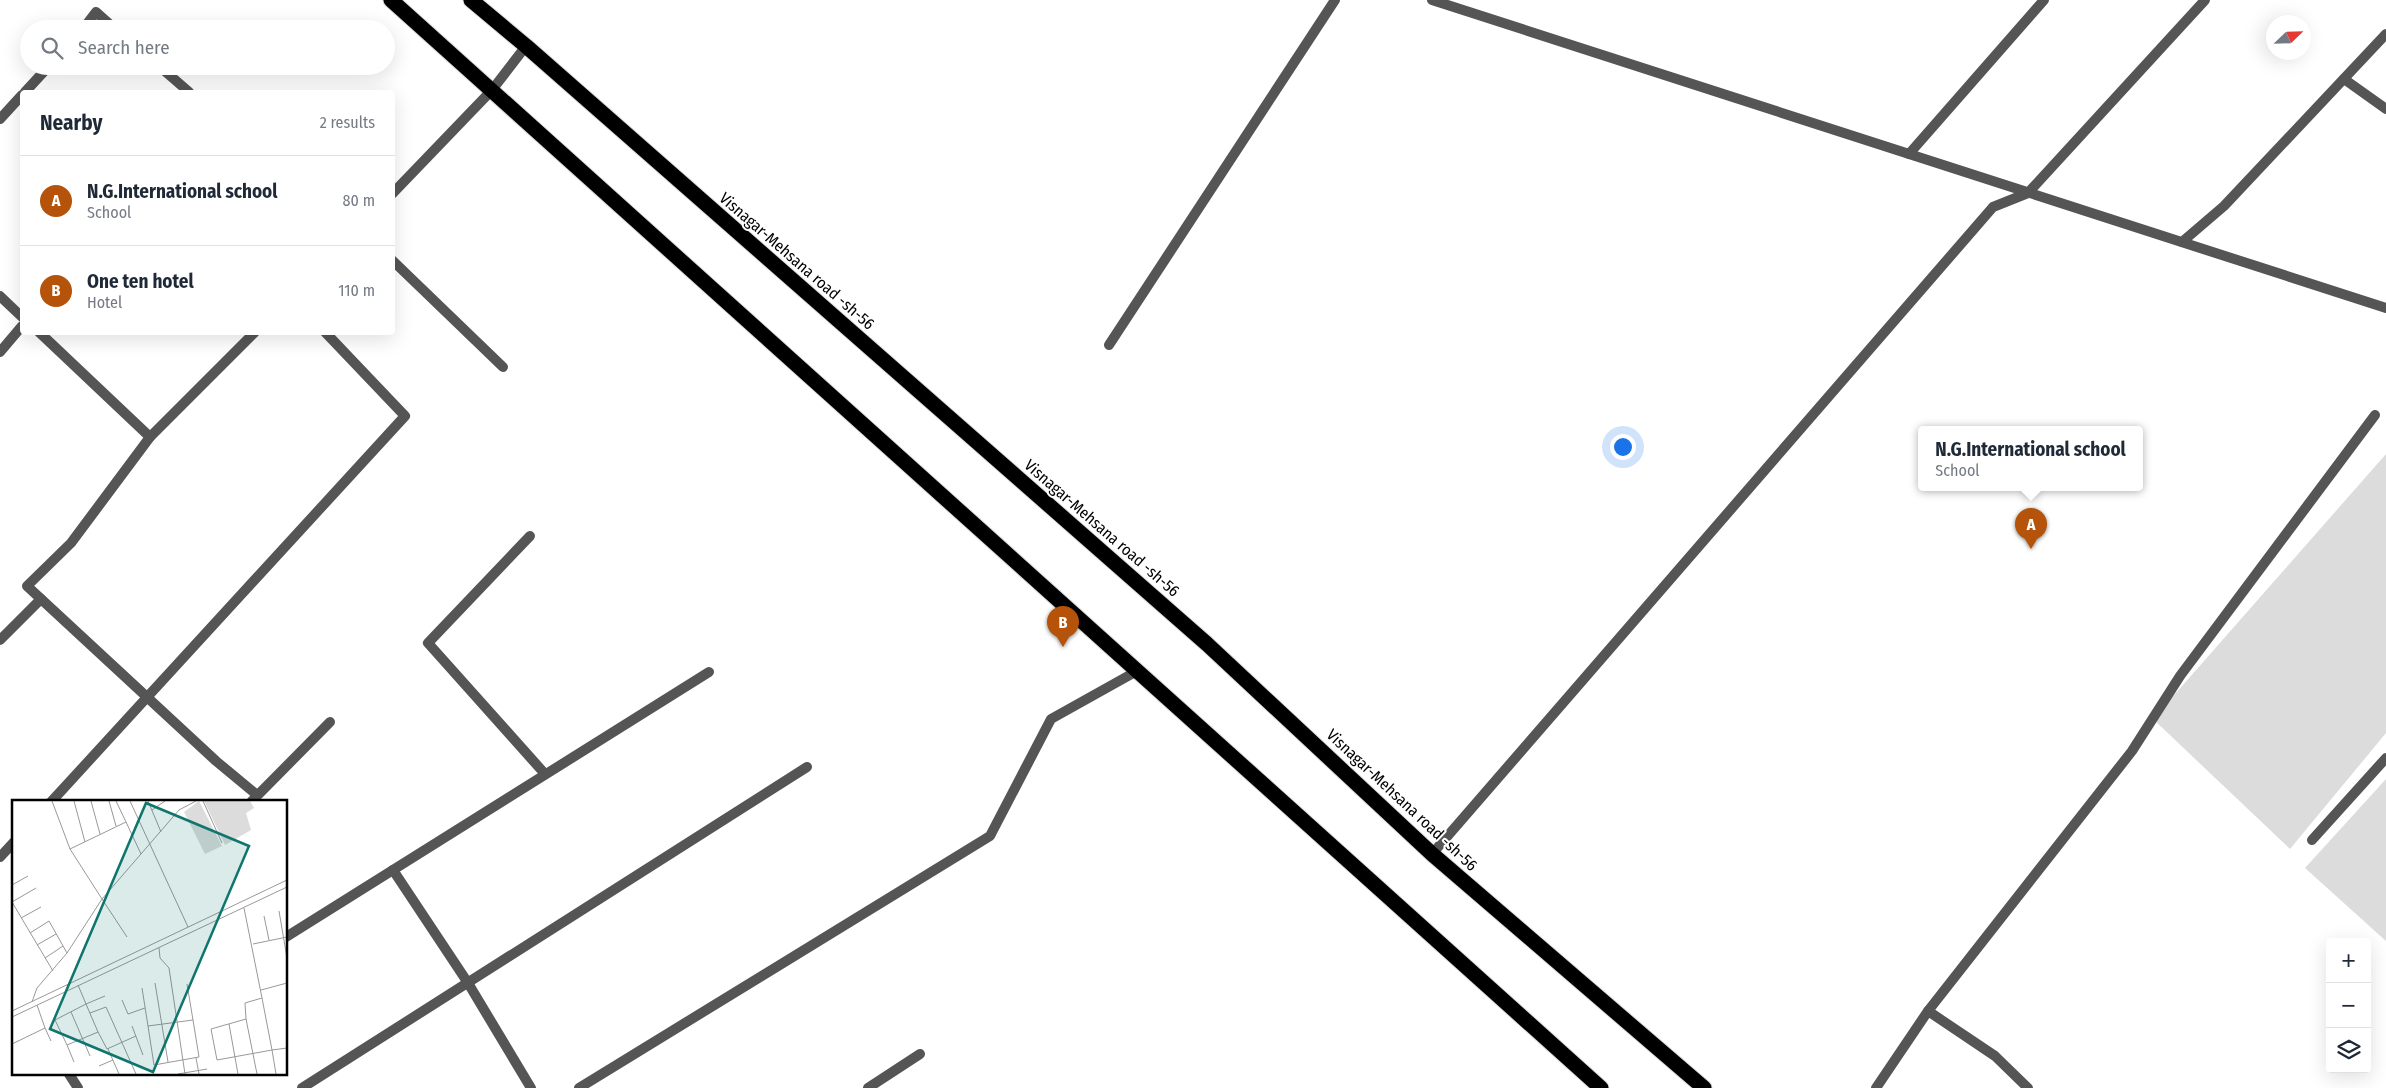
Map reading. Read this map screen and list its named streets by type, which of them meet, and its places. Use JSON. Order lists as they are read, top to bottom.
{
  "streets": {
    "highway": ["Visnagar-Mehsana road -sh-56"]
  },
  "north": "top right",
  "page": {
    "search": "Search here",
    "heading": ["Nearby", "2 results"],
    "list": [
      {
        "mark": "A",
        "name": "N.G.International school",
        "note": "School",
        "value": "80 m"
      },
      {
        "mark": "B",
        "name": "One ten hotel",
        "note": "Hotel",
        "value": "110 m"
      }
    ],
    "popup": ["N.G.International school", "School"],
    "pins": ["A", "B"],
    "map_buttons": ["+", "−"]
  }
}
